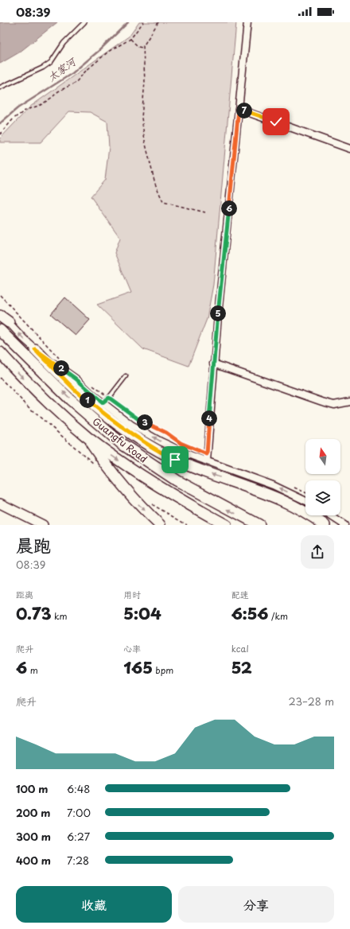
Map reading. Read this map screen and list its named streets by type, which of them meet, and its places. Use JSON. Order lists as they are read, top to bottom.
{
  "streets": {
    "main road": ["Guangfu Road"]
  },
  "water": ["太家河"],
  "north": "top",
  "page": {
    "status": "08:39",
    "pins": [
      "7",
      "6",
      "5",
      "2",
      "1",
      "4",
      "3"
    ],
    "heading": ["晨跑", "08:39"],
    "stats": [
      ["距离", "0.73 km"],
      ["用时", "5:04"],
      ["配速", "6:56 /km"],
      ["爬升", "6 m"],
      ["心率", "165 bpm"],
      ["kcal", "52"]
    ],
    "chart": ["爬升", "23–28 m"],
    "list": [
      {
        "name": "100 m",
        "note": "6:48"
      },
      {
        "name": "200 m",
        "note": "7:00"
      },
      {
        "name": "300 m",
        "note": "6:27"
      },
      {
        "name": "400 m",
        "note": "7:28"
      }
    ],
    "buttons": ["收藏", "分享"]
  }
}
